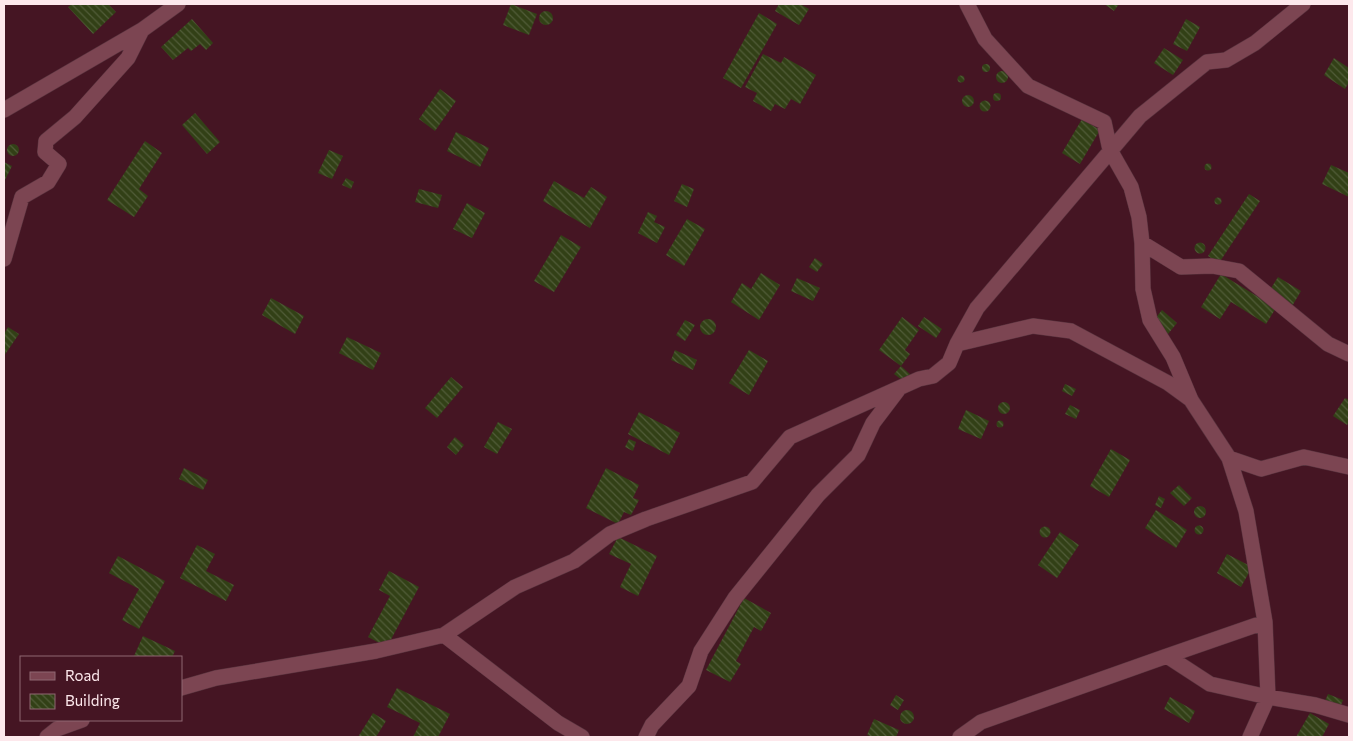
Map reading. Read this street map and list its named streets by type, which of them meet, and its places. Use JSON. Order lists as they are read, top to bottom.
{
  "legend": ["Road", "Building"]
}
